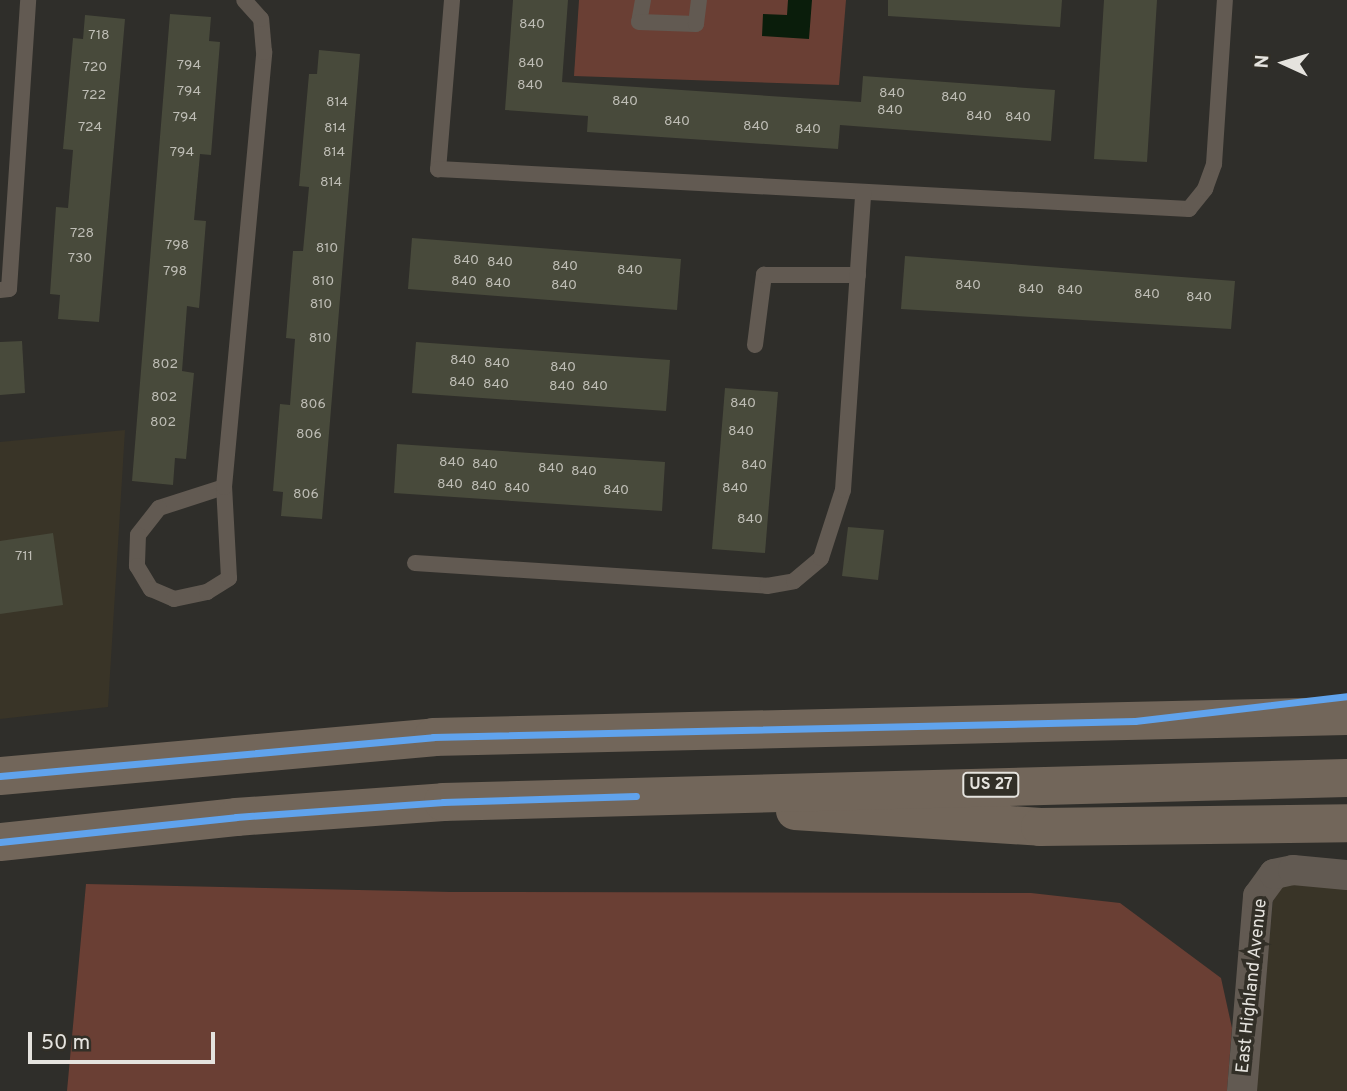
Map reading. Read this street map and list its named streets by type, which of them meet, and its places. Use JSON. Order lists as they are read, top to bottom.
{
  "streets": {
    "highway": ["US 27"],
    "street": ["East Highland Avenue"]
  },
  "house_numbers": [
    "840",
    "718",
    "840",
    "794",
    "720",
    "840",
    "794",
    "840",
    "722",
    "840",
    "840",
    "814",
    "840",
    "840",
    "794",
    "840",
    "840",
    "840",
    "724",
    "814",
    "840",
    "794",
    "814",
    "814",
    "728",
    "798",
    "810",
    "730",
    "840",
    "840",
    "840",
    "840",
    "798",
    "810",
    "840",
    "840",
    "840",
    "840",
    "840",
    "840",
    "840",
    "840",
    "810",
    "810",
    "840",
    "840",
    "802",
    "840",
    "840",
    "840",
    "840",
    "840",
    "802",
    "840",
    "806",
    "802",
    "840",
    "806",
    "840",
    "840",
    "840",
    "840",
    "840",
    "840",
    "840",
    "840",
    "840",
    "840",
    "806",
    "840",
    "711"
  ],
  "scale_bar": "50 m",
  "north": "left"
}
